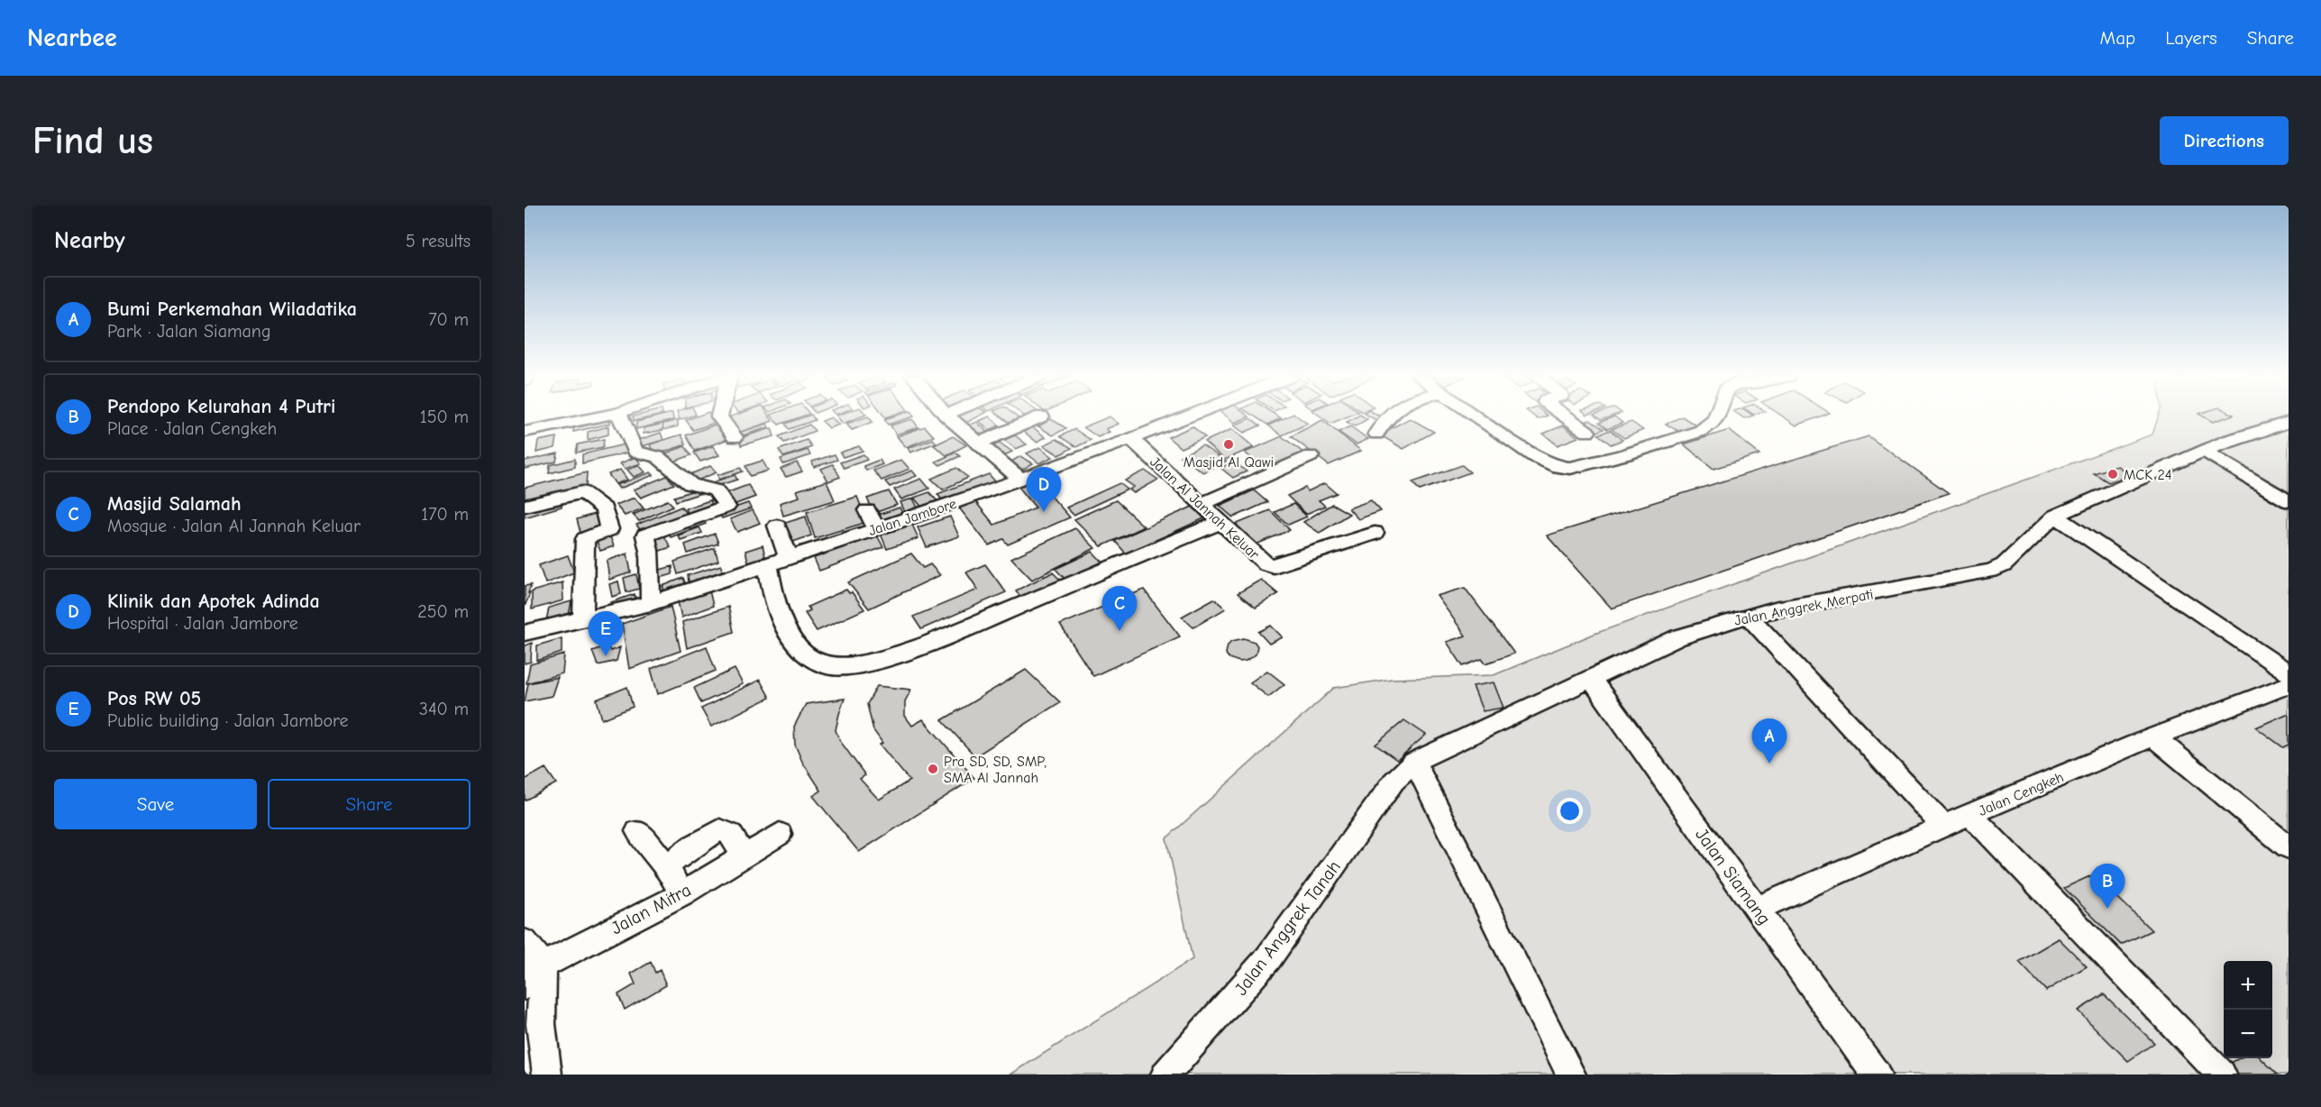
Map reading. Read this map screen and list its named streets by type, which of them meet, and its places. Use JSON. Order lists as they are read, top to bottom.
{
  "streets": {
    "street": [
      "Jalan Al Jannah Keluar",
      "Jalan Jambore",
      "Jalan Anggrek Merpati",
      "Jalan Cengkeh",
      "Jalan Siamang",
      "Jalan Mitra",
      "Jalan Anggrek Tanah"
    ]
  },
  "crossings": [
    ["Jalan Al Jannah Keluar", "Jalan Jambore"],
    ["Jalan Anggrek Merpati", "Jalan Siamang"],
    ["Jalan Anggrek Merpati", "Jalan Anggrek Tanah"],
    ["Jalan Cengkeh", "Jalan Siamang"]
  ],
  "places": ["Masjid Al Qawi", "MCK 24", "Pra SD, SD, SMP, SMA Al Jannah"],
  "page": {
    "header": "Nearbee",
    "nav": ["Map", "Layers", "Share"],
    "buttons": [
      "Directions",
      ["Save", "Share"]
    ],
    "title": "Find us",
    "heading": ["Nearby", "5 results"],
    "list": [
      {
        "mark": "A",
        "name": "Bumi Perkemahan Wiladatika",
        "note": "Park · Jalan Siamang",
        "value": "70 m"
      },
      {
        "mark": "B",
        "name": "Pendopo Kelurahan 4 Putri",
        "note": "Place · Jalan Cengkeh",
        "value": "150 m"
      },
      {
        "mark": "C",
        "name": "Masjid Salamah",
        "note": "Mosque · Jalan Al Jannah Keluar",
        "value": "170 m"
      },
      {
        "mark": "D",
        "name": "Klinik dan Apotek Adinda",
        "note": "Hospital · Jalan Jambore",
        "value": "250 m"
      },
      {
        "mark": "E",
        "name": "Pos RW 05",
        "note": "Public building · Jalan Jambore",
        "value": "340 m"
      }
    ],
    "pins": [
      "D",
      "C",
      "E",
      "A",
      "B"
    ],
    "map_buttons": ["+", "−"]
  }
}
